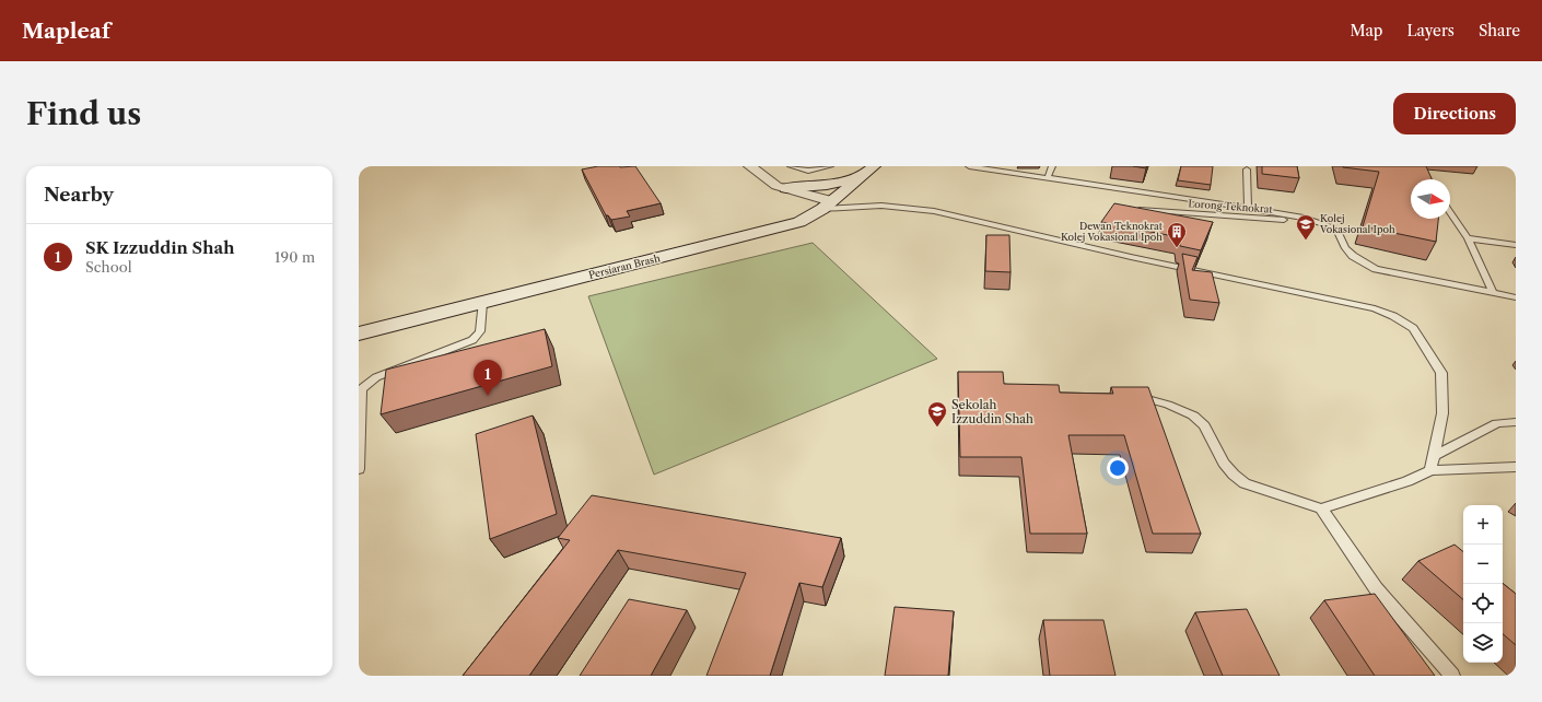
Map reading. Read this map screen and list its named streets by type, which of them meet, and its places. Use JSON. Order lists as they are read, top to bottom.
{
  "streets": {
    "street": ["Persiaran Brash"],
    "lane": ["Lorong Teknokrat"]
  },
  "places": {
    "school or university": ["Kolej Vokasional Ipoh", "Sekolah Izzuddin Shah"],
    "building": ["Dewan Teknokrat Kolej Vokasional Ipoh"]
  },
  "north": "right",
  "page": {
    "header": "Mapleaf",
    "nav": ["Map", "Layers", "Share"],
    "buttons": "Directions",
    "title": "Find us",
    "heading": "Nearby",
    "list": [
      {
        "mark": "1",
        "name": "SK Izzuddin Shah",
        "note": "School",
        "value": "190 m"
      }
    ],
    "pins": "1",
    "map_buttons": ["+", "−"]
  }
}
